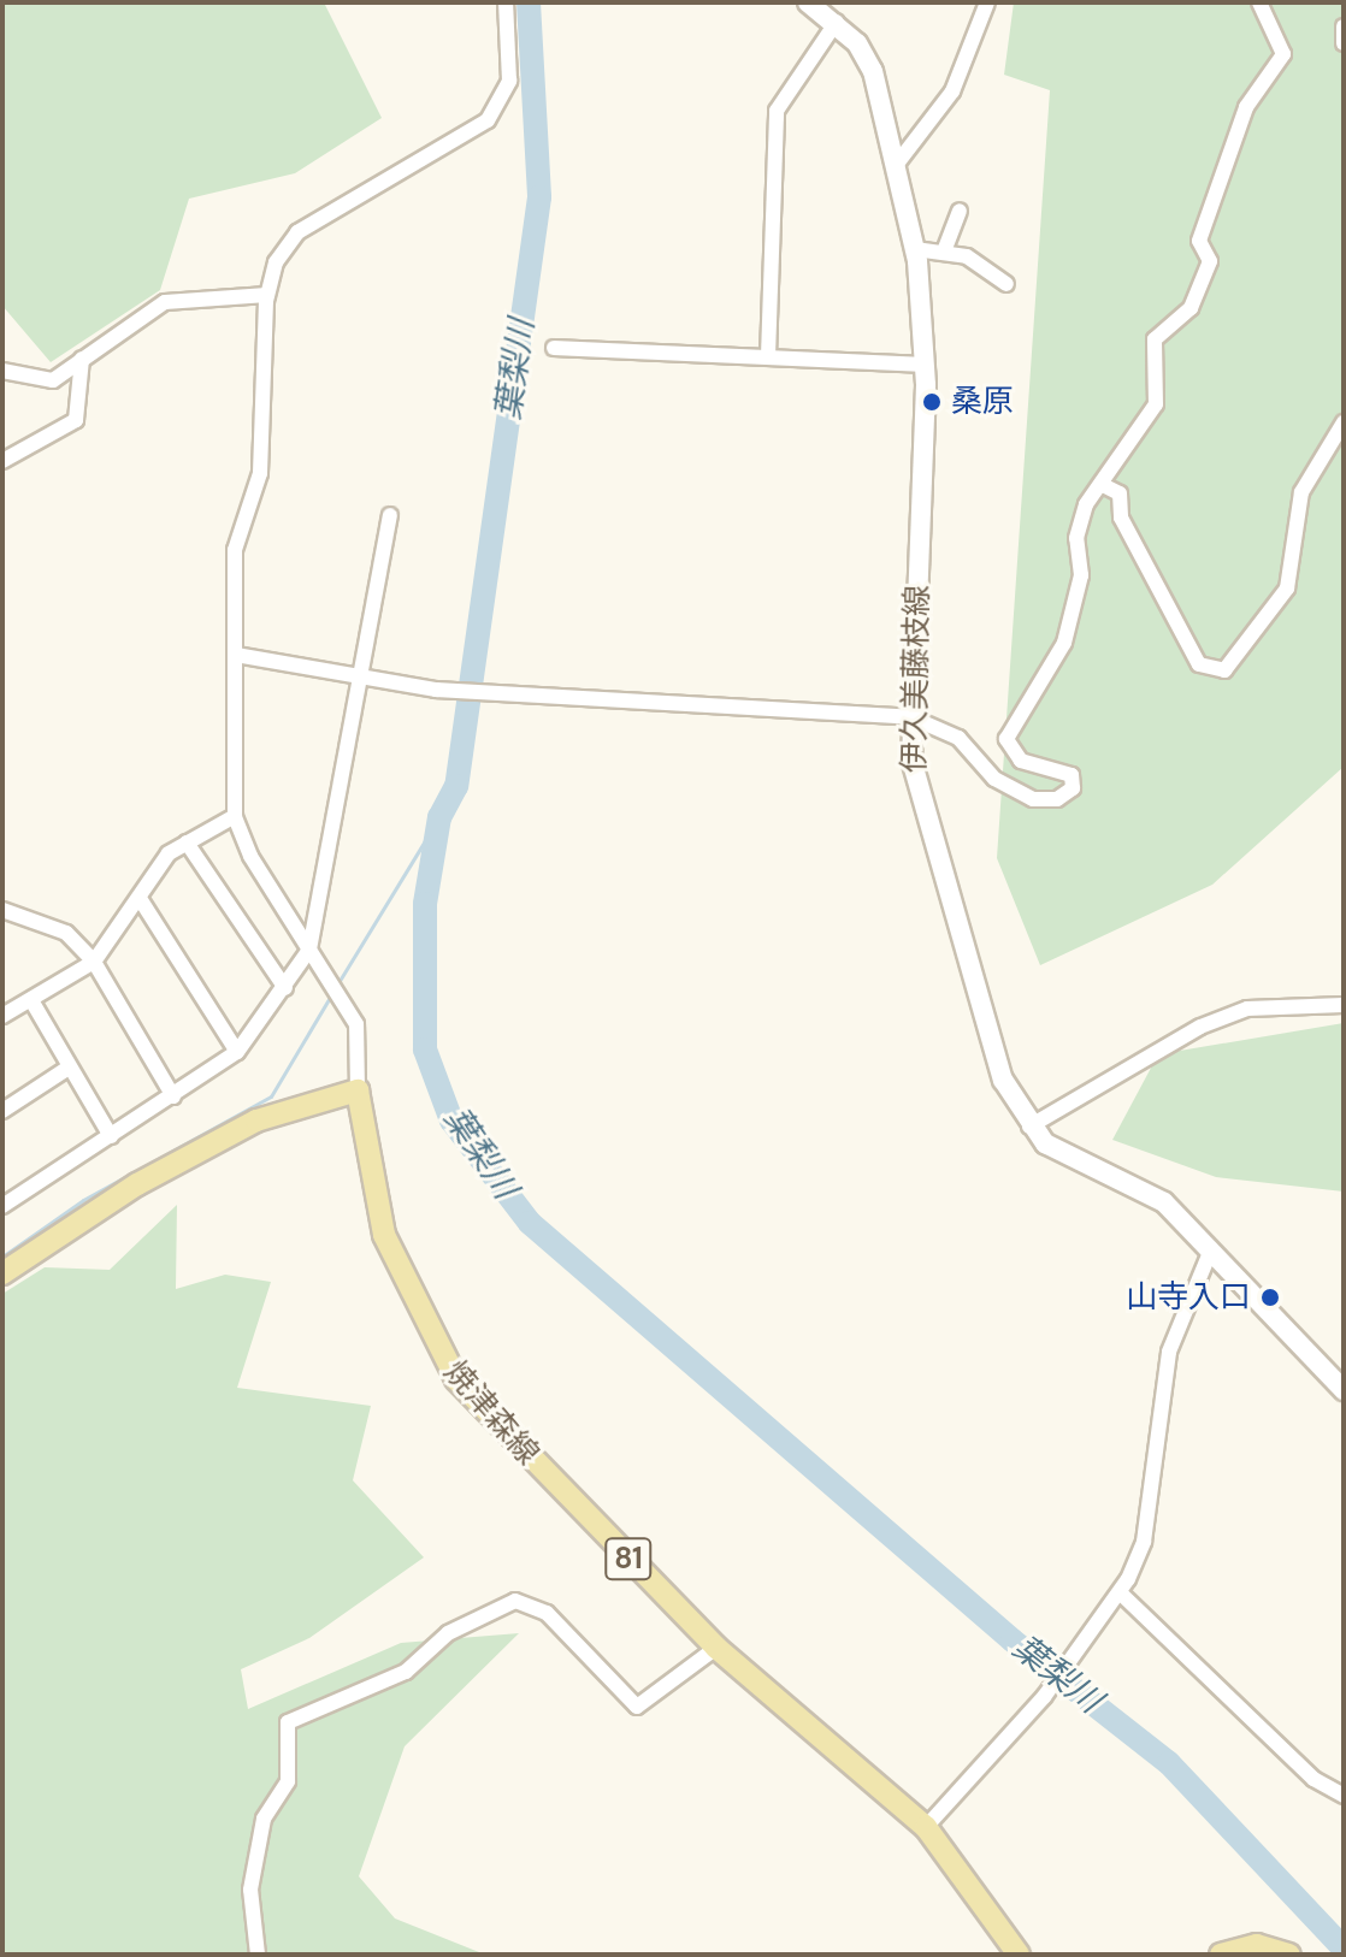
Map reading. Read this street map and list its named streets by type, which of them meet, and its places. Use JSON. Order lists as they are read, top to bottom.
{
  "streets": {
    "main road": ["伊久美藤枝線", "焼津森線", "81"]
  },
  "water": ["葉梨川"],
  "places": ["桑原", "山寺入口"]
}
